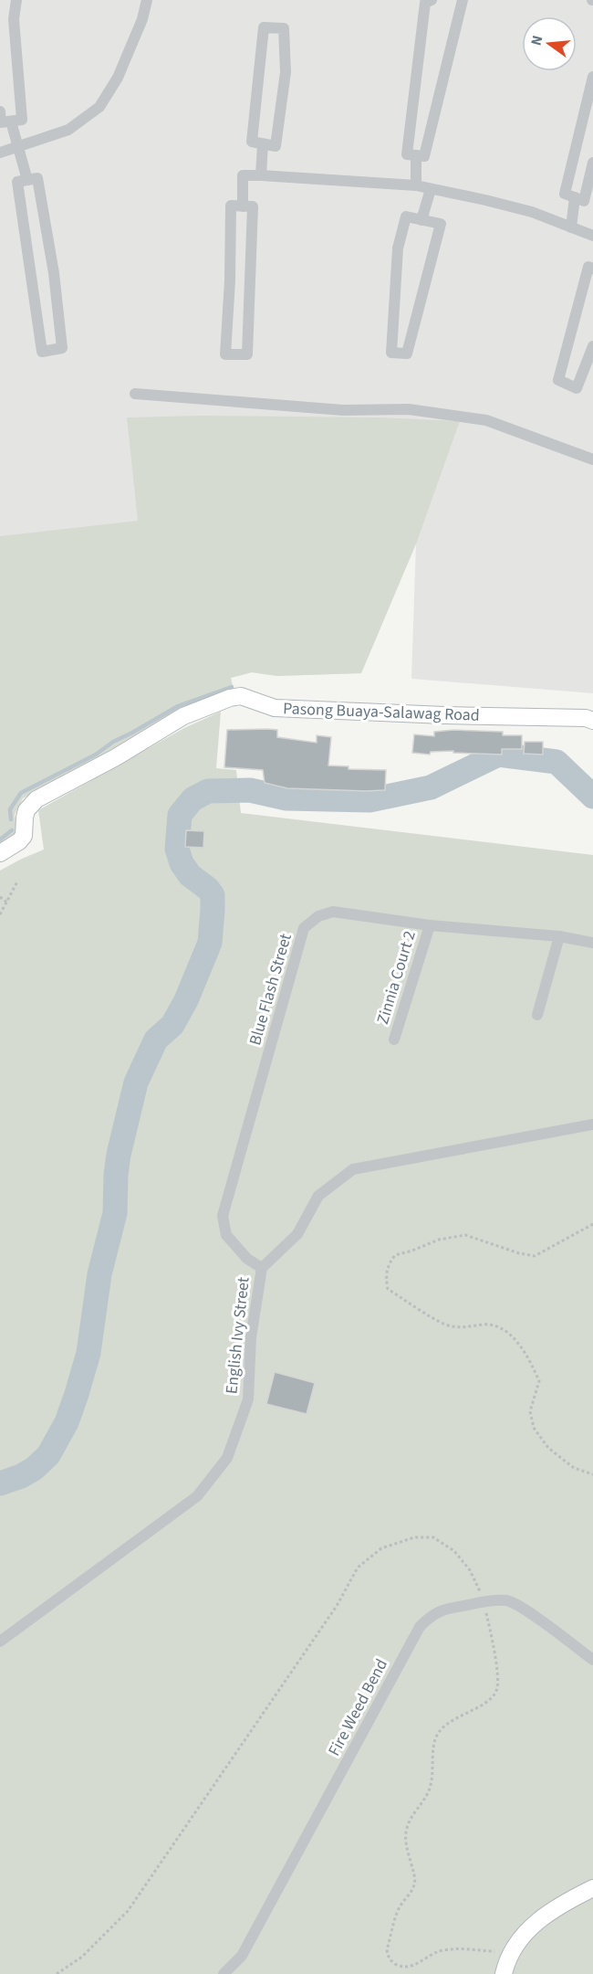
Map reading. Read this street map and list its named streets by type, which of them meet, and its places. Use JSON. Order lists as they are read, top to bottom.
{
  "streets": {
    "street": [
      "Pasong Buaya-Salawag Road",
      "Zinnia Court 2",
      "Blue Flash Street",
      "English Ivy Street",
      "Fire Weed Bend"
    ]
  },
  "crossings": [
    ["Zinnia Court 2", "Blue Flash Street"],
    ["Blue Flash Street", "English Ivy Street"]
  ],
  "north": "left"
}
